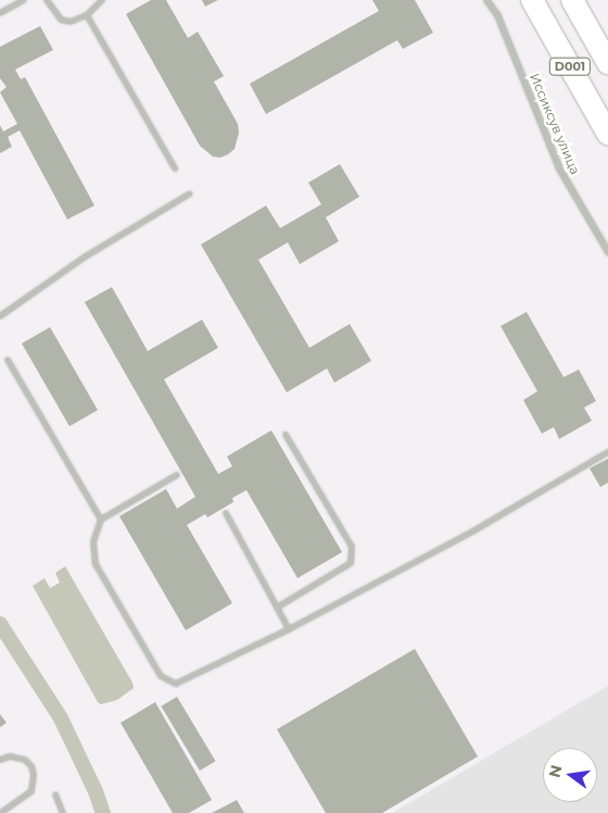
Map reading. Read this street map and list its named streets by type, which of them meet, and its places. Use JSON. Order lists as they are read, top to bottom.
{
  "streets": {
    "highway": ["D001"],
    "street": ["Иссиксув улица"]
  },
  "north": "left"
}
